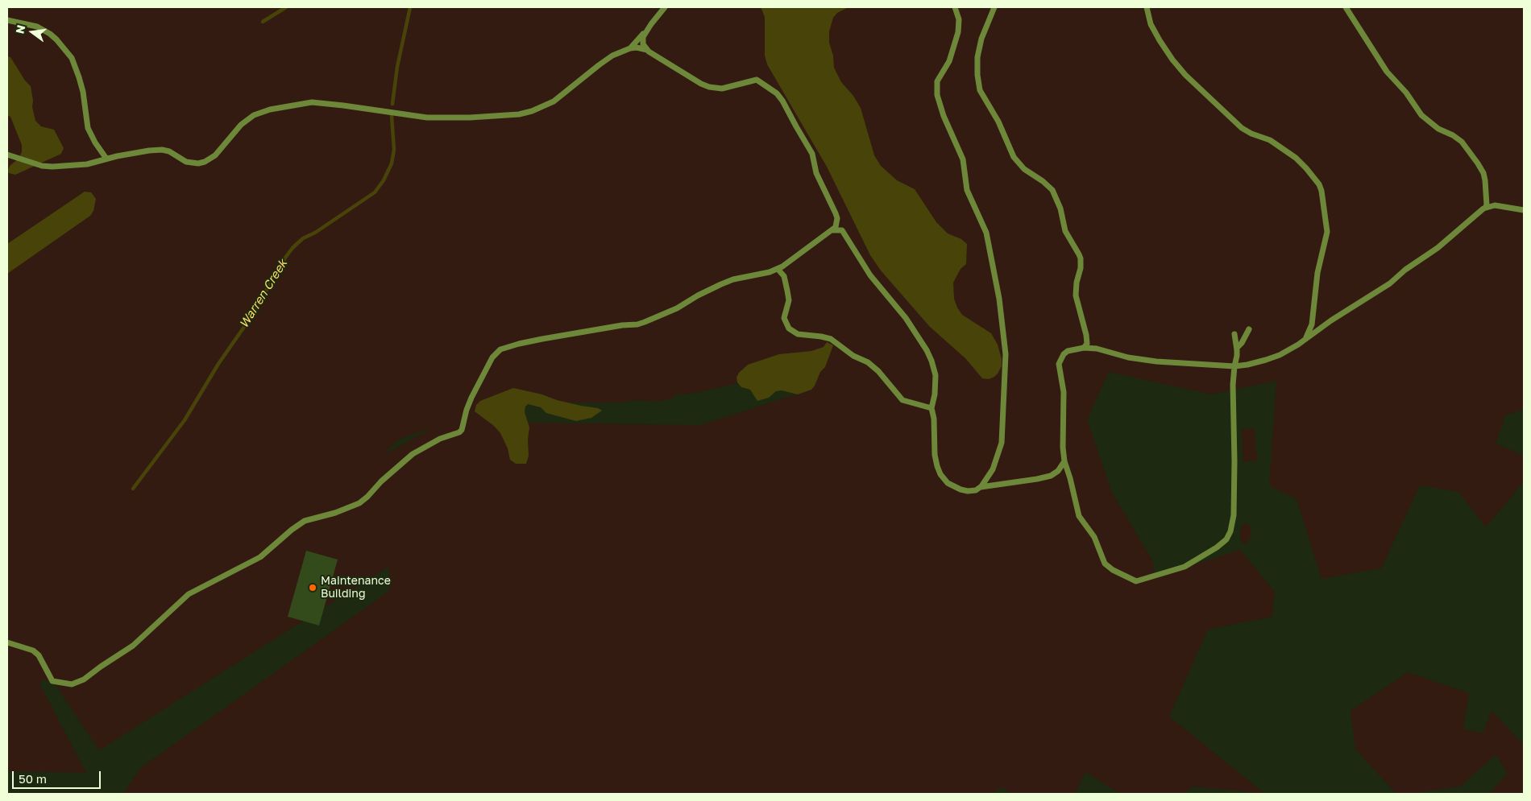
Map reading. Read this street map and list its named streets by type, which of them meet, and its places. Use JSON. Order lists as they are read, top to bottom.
{
  "water": ["Warren Creek"],
  "places": ["Maintenance Building"],
  "scale_bar": "50 m",
  "north": "left"
}
